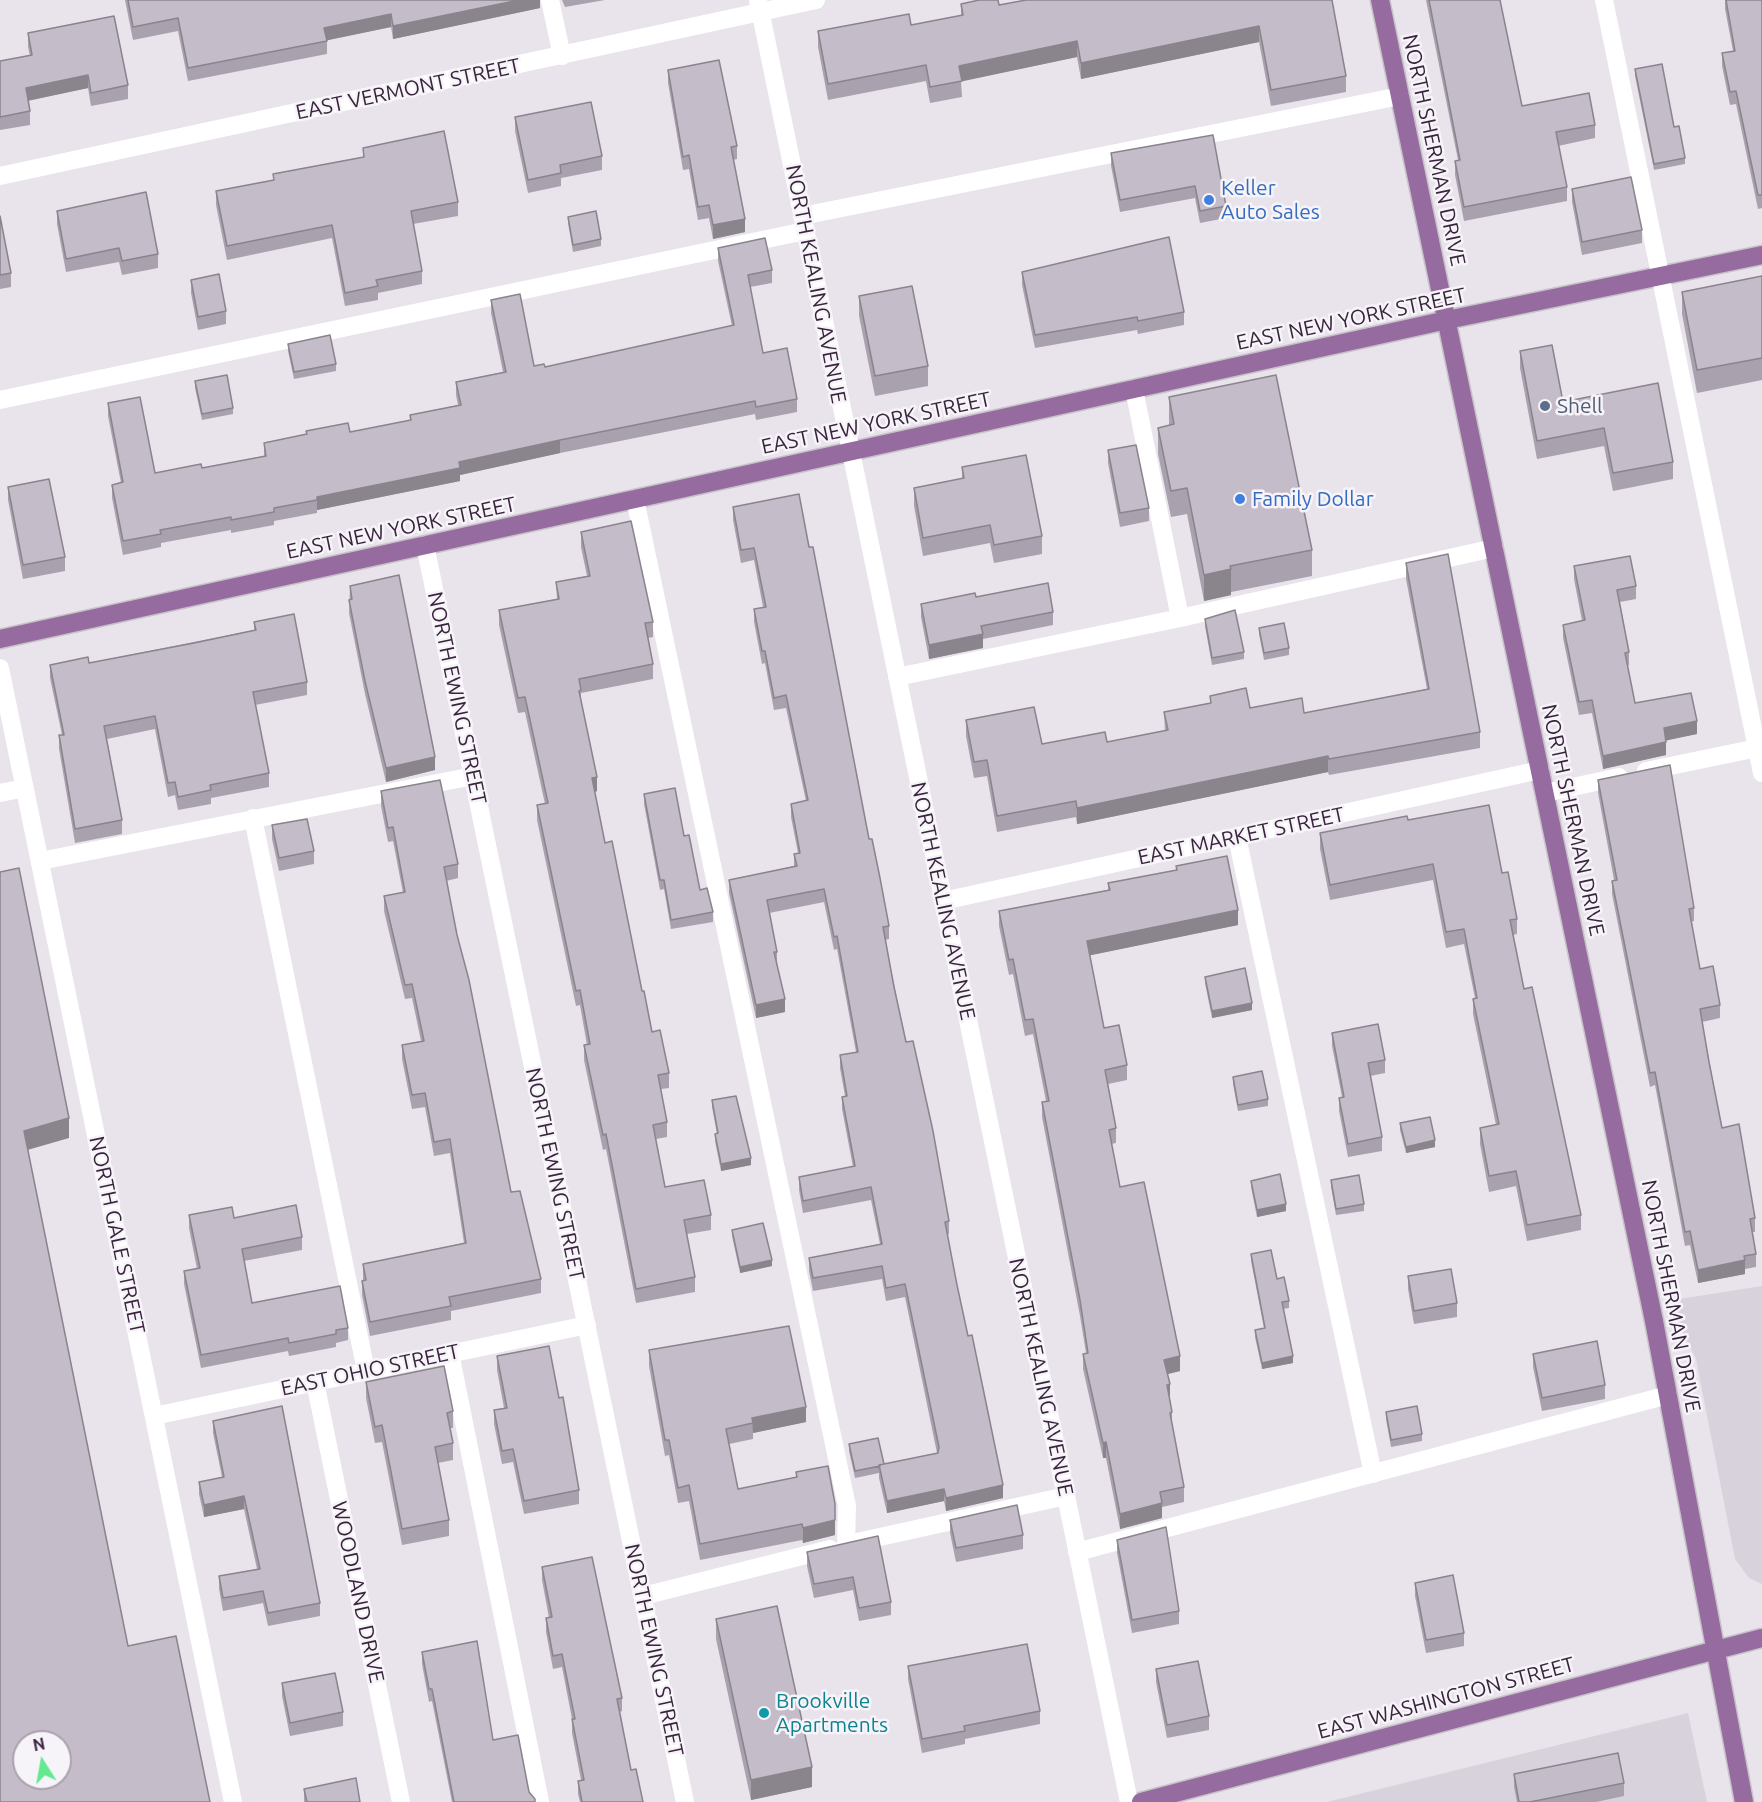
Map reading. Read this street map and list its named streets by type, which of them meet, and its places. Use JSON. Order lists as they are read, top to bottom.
{
  "streets": {
    "main road": ["NORTH SHERMAN DRIVE", "EAST NEW YORK STREET", "EAST WASHINGTON STREET"],
    "street": [
      "EAST VERMONT STREET",
      "NORTH KEALING AVENUE",
      "NORTH EWING STREET",
      "EAST MARKET STREET",
      "NORTH GALE STREET",
      "EAST OHIO STREET",
      "WOODLAND DRIVE"
    ]
  },
  "crossings": [
    ["EAST VERMONT STREET", "NORTH KEALING AVENUE"],
    ["NORTH SHERMAN DRIVE", "EAST NEW YORK STREET"],
    ["NORTH SHERMAN DRIVE", "EAST MARKET STREET"],
    ["NORTH SHERMAN DRIVE", "EAST WASHINGTON STREET"],
    ["NORTH KEALING AVENUE", "EAST NEW YORK STREET"],
    ["NORTH KEALING AVENUE", "EAST MARKET STREET"],
    ["EAST NEW YORK STREET", "NORTH EWING STREET"],
    ["NORTH EWING STREET", "EAST OHIO STREET"],
    ["NORTH GALE STREET", "EAST OHIO STREET"],
    ["EAST OHIO STREET", "WOODLAND DRIVE"]
  ],
  "places": [
    "Keller Auto Sales",
    "Shell",
    "Family Dollar",
    "Brookville Apartments"
  ],
  "north": "top"
}
